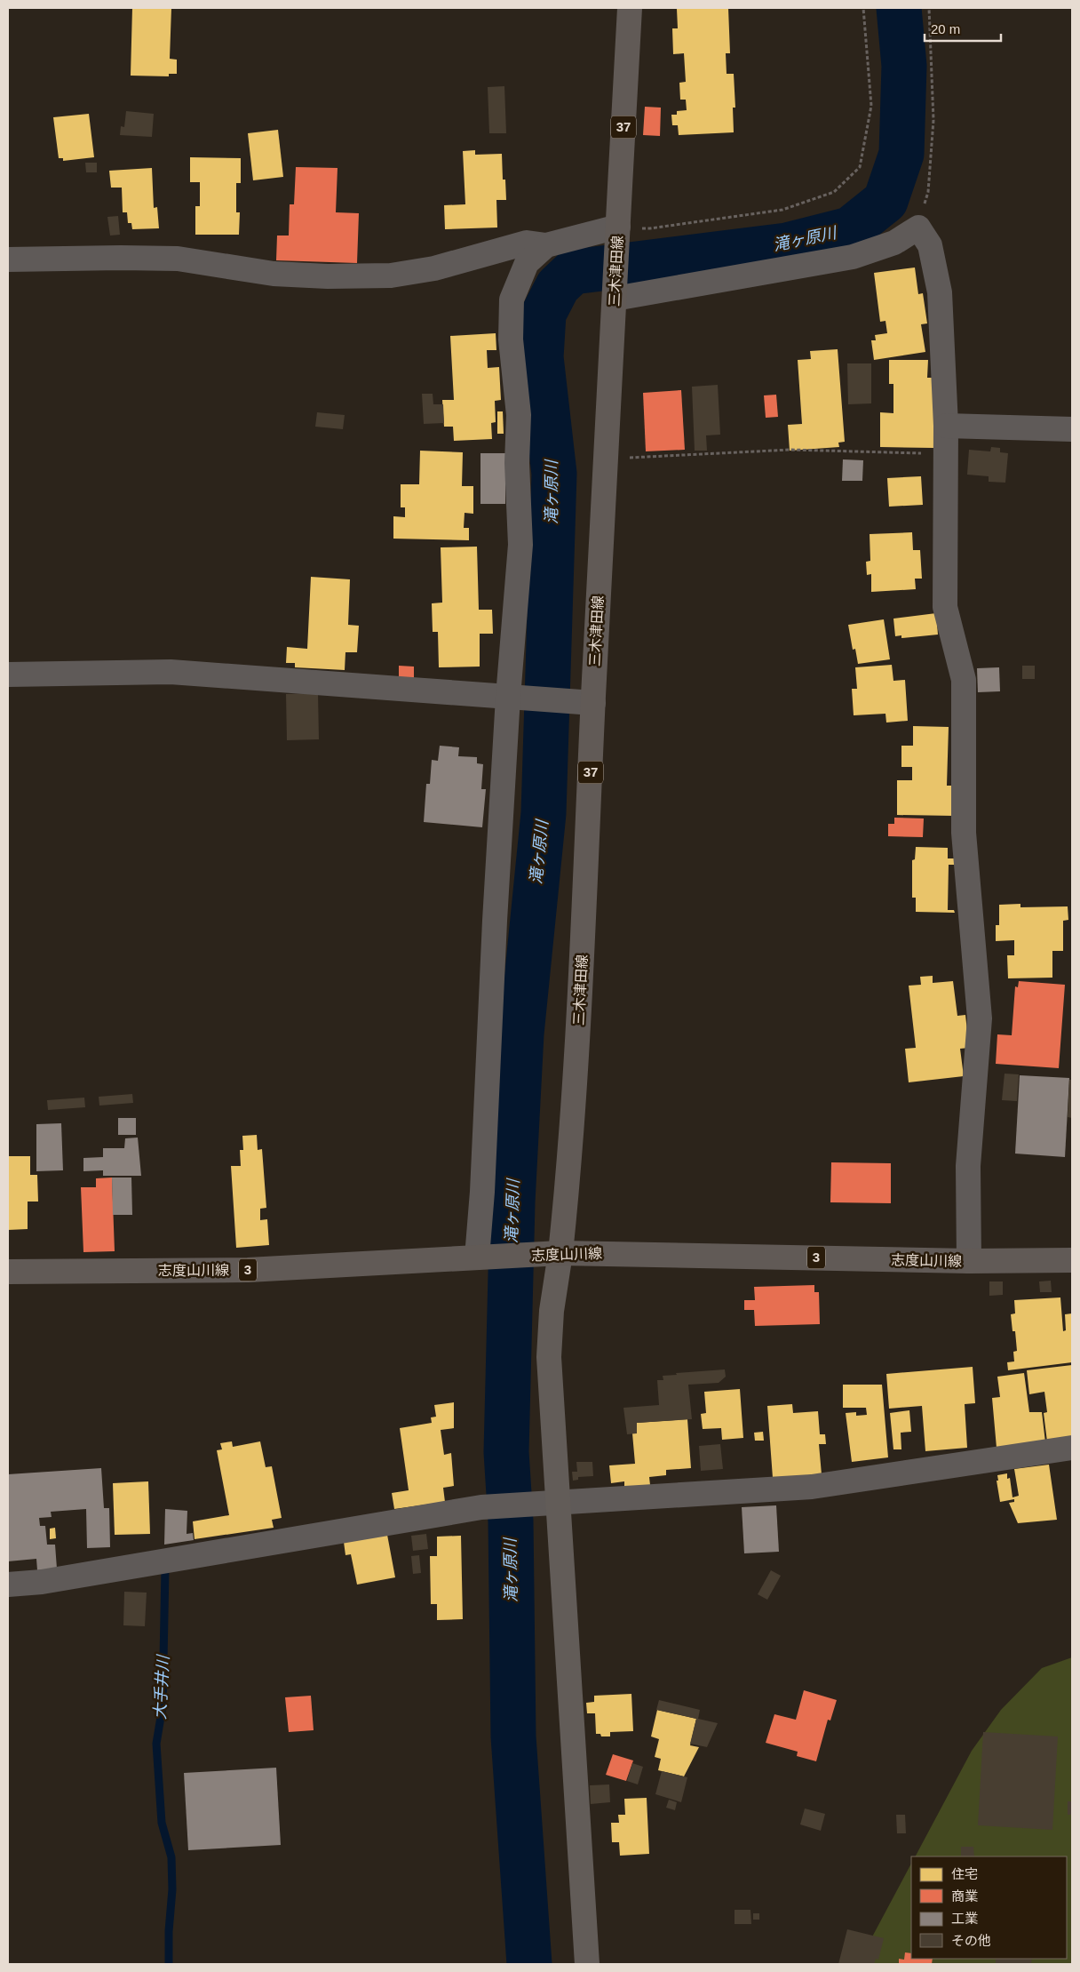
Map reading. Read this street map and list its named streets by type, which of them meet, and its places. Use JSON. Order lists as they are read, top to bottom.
{
  "streets": {
    "main road": [
      "37",
      "三木津田線",
      "志度山川線",
      "3"
    ]
  },
  "crossings": [
    ["三木津田線", "志度山川線"]
  ],
  "water": ["滝ヶ原川", "大手井川"],
  "legend": [
    "住宅",
    "商業",
    "工業",
    "その他"
  ],
  "scale_bar": "20 m"
}
